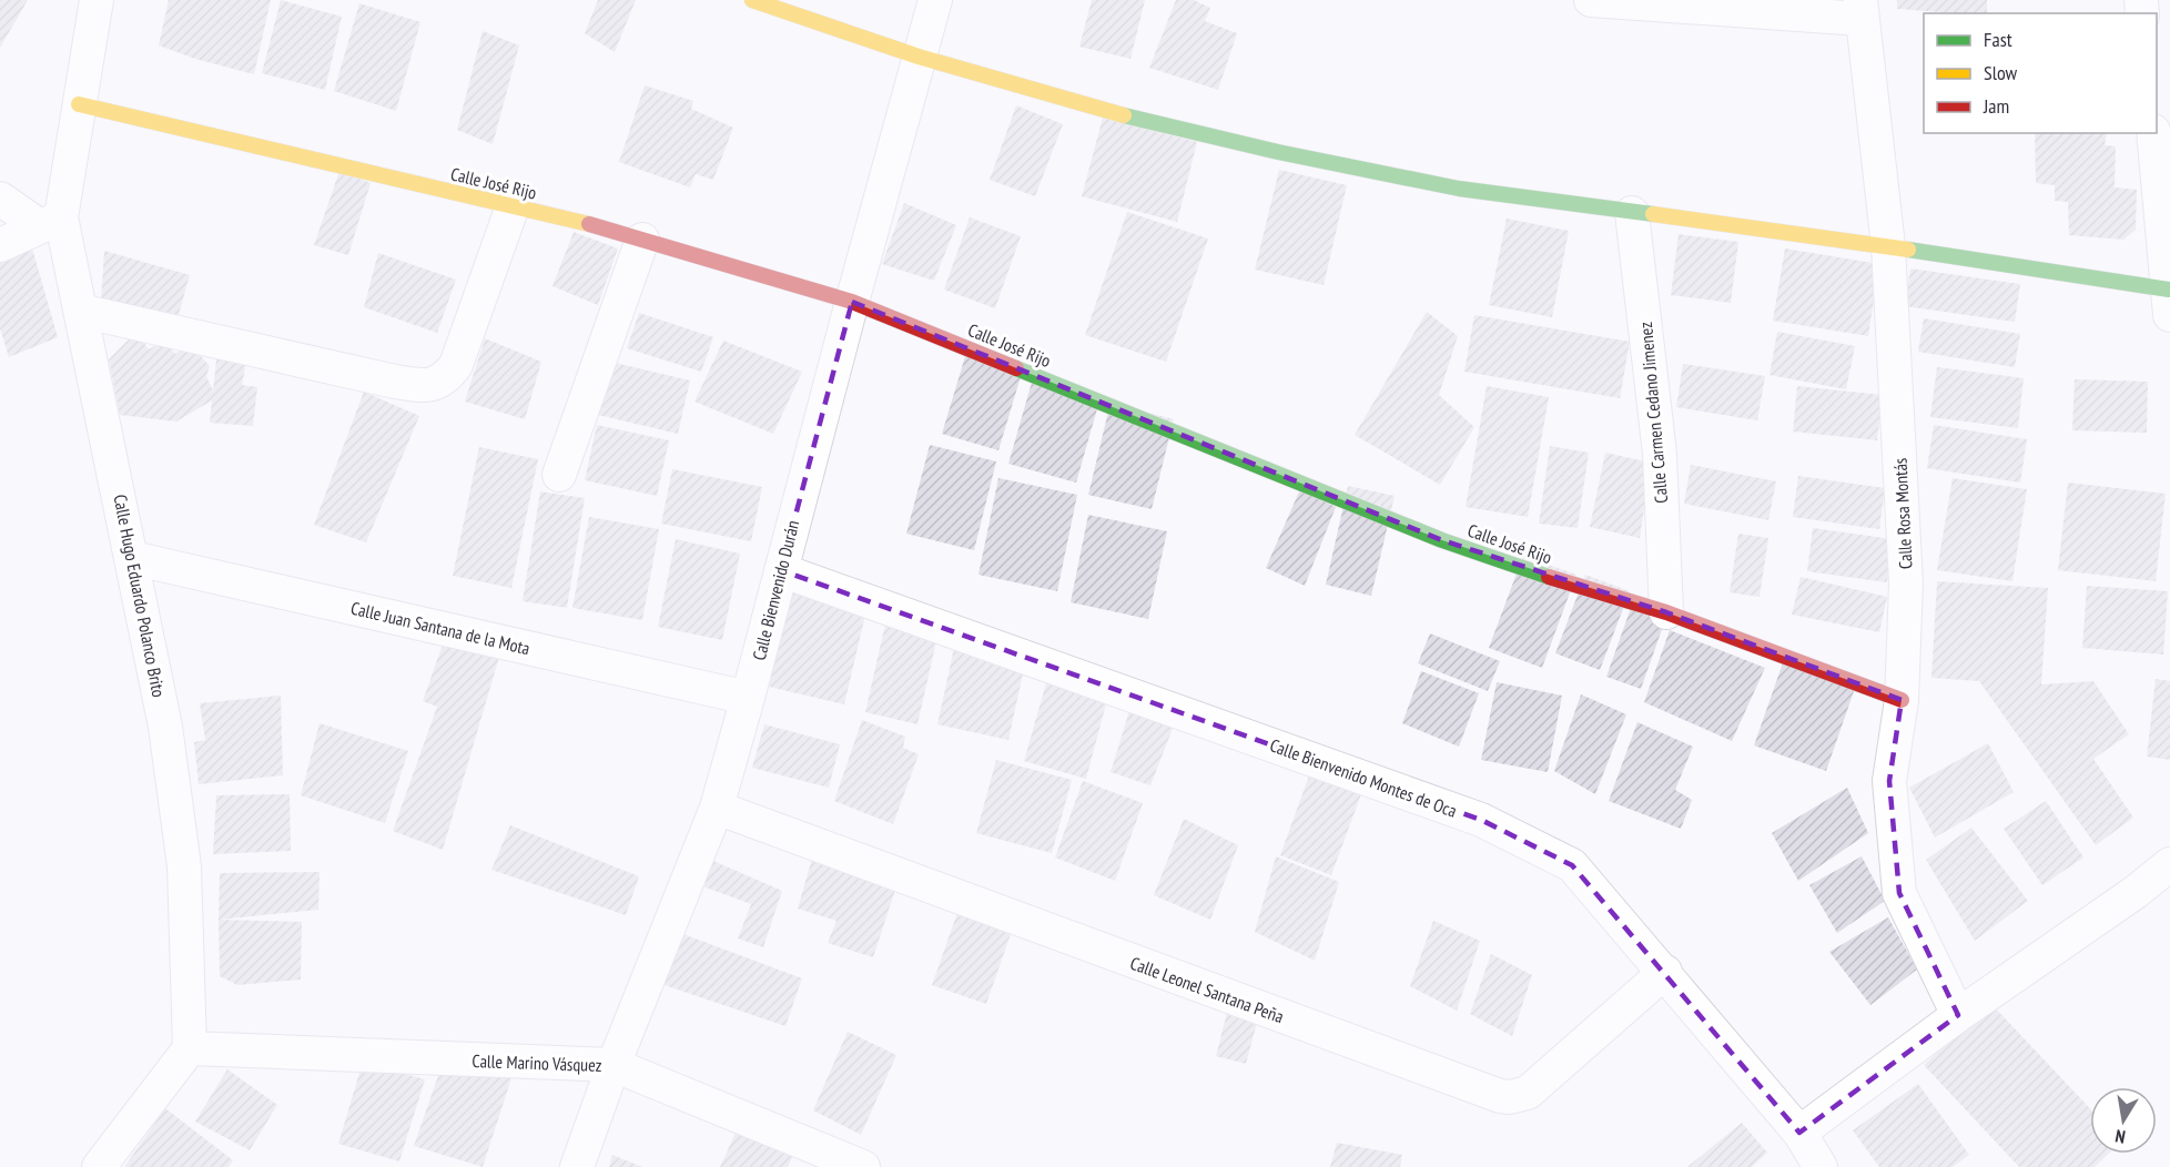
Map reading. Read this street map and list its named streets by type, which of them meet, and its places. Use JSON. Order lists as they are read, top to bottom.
{
  "streets": {
    "street": [
      "Calle José Rijo",
      "Calle Carmen Cedano Jimenez",
      "Calle Rosa Montás",
      "Calle Bienvenido Durán",
      "Calle Hugo Eduardo Polanco Brito",
      "Calle Juan Santana de la Mota",
      "Calle Bienvenido Montes de Oca",
      "Calle Leonel Santana Peña",
      "Calle Marino Vásquez"
    ]
  },
  "crossings": [
    ["Calle José Rijo", "Calle Carmen Cedano Jimenez"],
    ["Calle José Rijo", "Calle Rosa Montás"],
    ["Calle José Rijo", "Calle Bienvenido Durán"],
    ["Calle José Rijo", "Calle Hugo Eduardo Polanco Brito"],
    ["Calle Bienvenido Durán", "Calle Juan Santana de la Mota"],
    ["Calle Bienvenido Durán", "Calle Bienvenido Montes de Oca"],
    ["Calle Bienvenido Durán", "Calle Leonel Santana Peña"],
    ["Calle Bienvenido Durán", "Calle Marino Vásquez"],
    ["Calle Hugo Eduardo Polanco Brito", "Calle Juan Santana de la Mota"],
    ["Calle Hugo Eduardo Polanco Brito", "Calle Marino Vásquez"],
    ["Calle Bienvenido Montes de Oca", "Calle Leonel Santana Peña"]
  ],
  "legend": ["Fast", "Slow", "Jam"],
  "north": "bottom"
}
